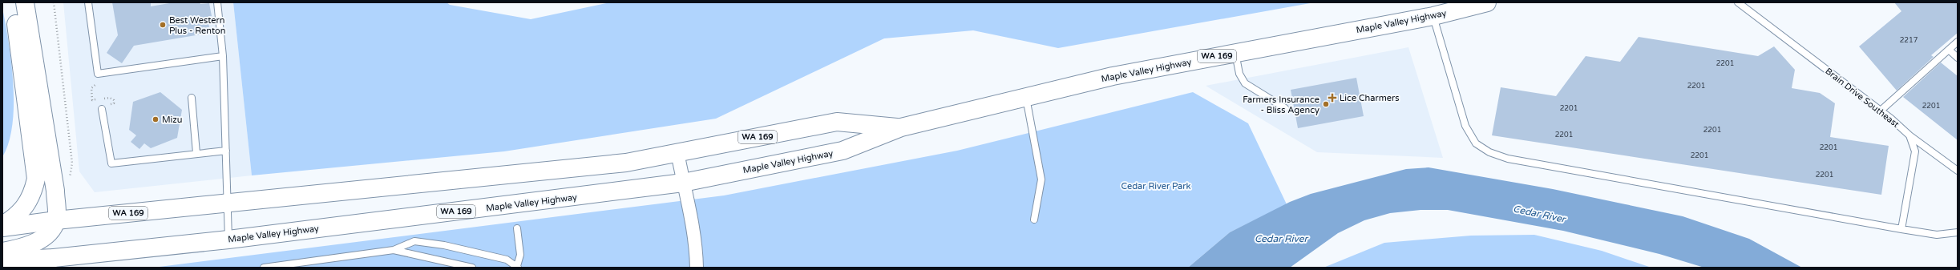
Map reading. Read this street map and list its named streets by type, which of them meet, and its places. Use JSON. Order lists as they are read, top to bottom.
{
  "streets": {
    "main road": ["Maple Valley Highway", "WA 169"],
    "lane": ["Brain Drive Southeast"]
  },
  "water": ["Cedar River"],
  "parks": ["Cedar River Park"],
  "places": {
    "other": ["Best Western Plus - Renton", "Farmers Insurance - Bliss Agency", "Mizu"],
    "health": ["Lice Charmers"]
  },
  "house_numbers": [
    "2217",
    "2201",
    "2201",
    "2201",
    "2201",
    "2201",
    "2201",
    "2201",
    "2201",
    "2201"
  ]
}
